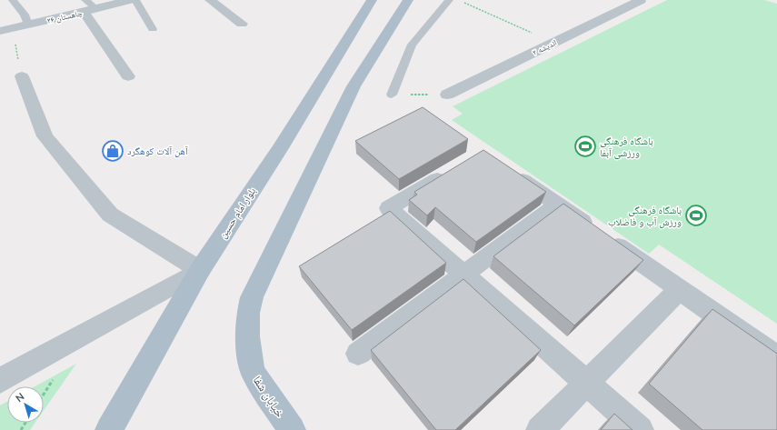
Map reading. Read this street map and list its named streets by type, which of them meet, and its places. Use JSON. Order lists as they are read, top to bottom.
{
  "streets": {
    "main road": ["بلوار امام حسین", "خیابان شفا"],
    "street": ["چاهستان ۲۶", "اندیشه ۲"]
  },
  "places": {
    "sports": ["باشگاه فرهنگی ورزشی آبفا", "باشگاه فرهنگی ورزش آب و فاضلاب"],
    "shop": ["آهن آلات کوهگرد"]
  },
  "north": "top left"
}
